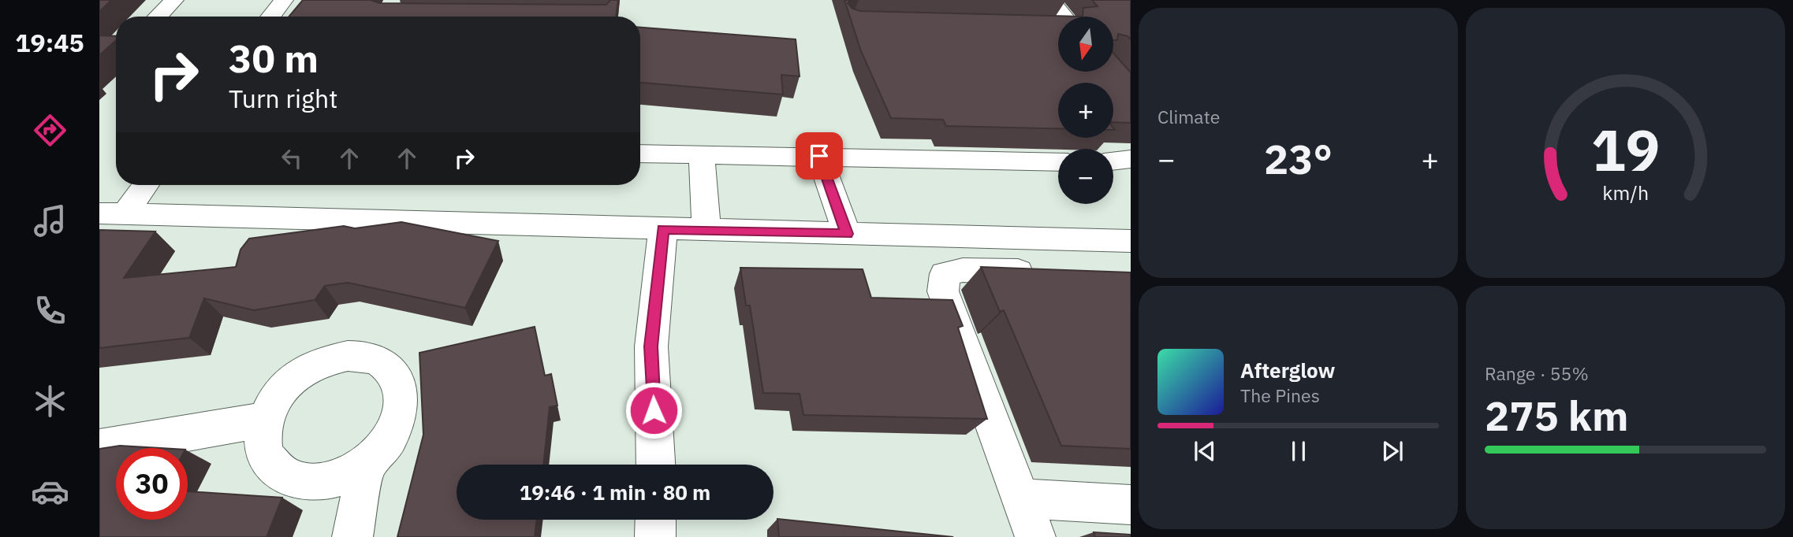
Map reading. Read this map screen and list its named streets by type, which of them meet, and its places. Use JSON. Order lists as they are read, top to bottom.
{
  "north": "bottom",
  "page": {
    "tabs": "19:45",
    "tile": [
      "Climate",
      ["Range · 55%", "275 km"]
    ],
    "map_buttons": ["+", "−"],
    "turn": ["30 m", "Turn right"],
    "heat": ["−", "23°", "+"],
    "song": ["Afterglow", "The Pines"],
    "limit": "30",
    "trip": "19:46 · 1 min · 80 m",
    "gauge": ["19", "km/h"]
  }
}
